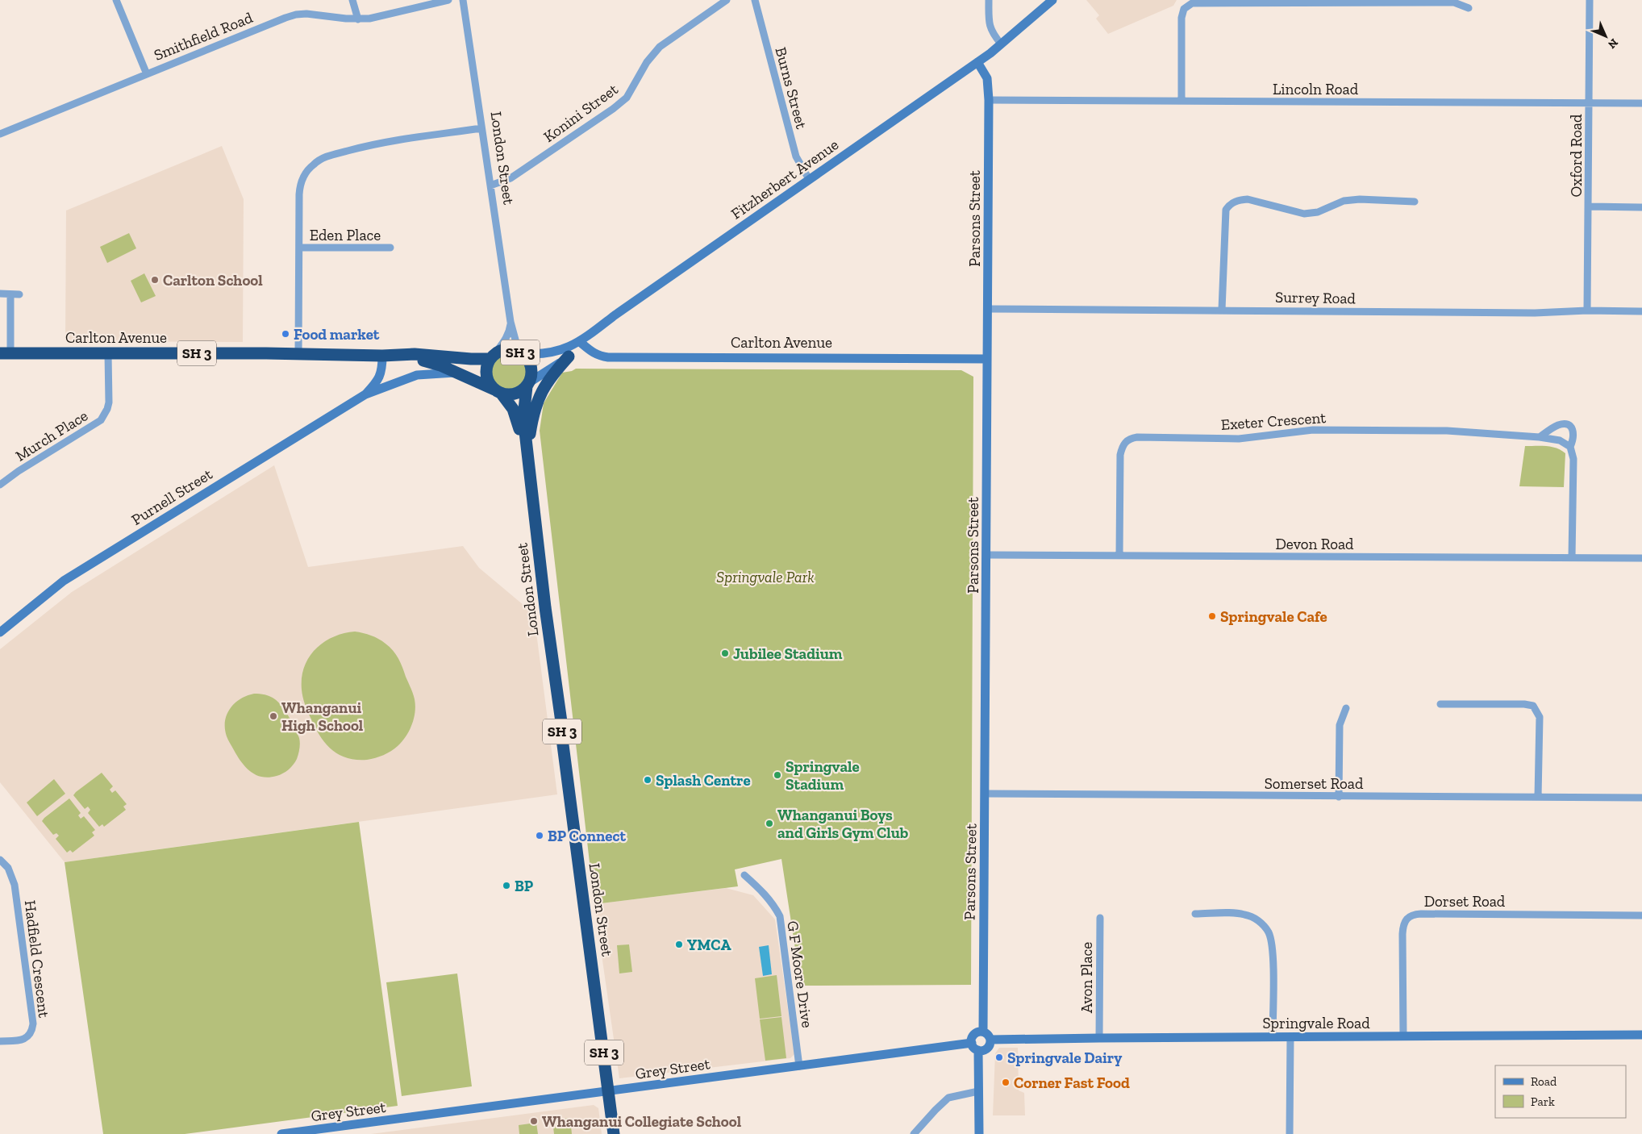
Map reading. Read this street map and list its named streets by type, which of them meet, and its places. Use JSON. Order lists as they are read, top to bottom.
{
  "streets": {
    "highway": ["London Street", "Carlton Avenue", "SH 3"],
    "main road": [
      "Fitzherbert Avenue",
      "Parsons Street",
      "Purnell Street",
      "Springvale Road",
      "Grey Street"
    ],
    "street": [
      "Smithfield Road",
      "Burns Street",
      "Lincoln Road",
      "Konini Street",
      "Oxford Road",
      "Eden Place",
      "Surrey Road",
      "Exeter Crescent",
      "Murch Place",
      "Devon Road",
      "Somerset Road",
      "Dorset Road",
      "Hadfield Crescent",
      "G F Moore Drive",
      "Avon Place"
    ]
  },
  "crossings": [
    ["Burns Street", "Fitzherbert Avenue"],
    ["Lincoln Road", "Oxford Road"],
    ["Lincoln Road", "Parsons Street"],
    ["Konini Street", "London Street"],
    ["Oxford Road", "Surrey Road"],
    ["London Street", "Fitzherbert Avenue"],
    ["London Street", "Carlton Avenue"],
    ["London Street", "SH 3"],
    ["London Street", "Grey Street"],
    ["Fitzherbert Avenue", "Parsons Street"],
    ["Fitzherbert Avenue", "Carlton Avenue"],
    ["Fitzherbert Avenue", "SH 3"],
    ["Parsons Street", "Surrey Road"],
    ["Parsons Street", "Carlton Avenue"],
    ["Parsons Street", "Devon Road"],
    ["Parsons Street", "Somerset Road"],
    ["Parsons Street", "Springvale Road"],
    ["Parsons Street", "Grey Street"],
    ["Carlton Avenue", "SH 3"],
    ["Carlton Avenue", "Murch Place"],
    ["Carlton Avenue", "Purnell Street"],
    ["Exeter Crescent", "Devon Road"],
    ["Dorset Road", "Springvale Road"],
    ["G F Moore Drive", "Grey Street"],
    ["Avon Place", "Springvale Road"],
    ["Springvale Road", "Grey Street"]
  ],
  "parks": ["Springvale Park"],
  "places": [
    "Carlton School",
    "Food market",
    "Springvale Cafe",
    "Jubilee Stadium",
    "Whanganui High School",
    "Springvale Stadium",
    "Splash Centre",
    "Whanganui Boys and Girls Gym Club",
    "BP Connect",
    "BP",
    "YMCA",
    "Springvale Dairy",
    "Corner Fast Food",
    "Whanganui Collegiate School"
  ],
  "legend": ["Road", "Park"],
  "north": "bottom right"
}
